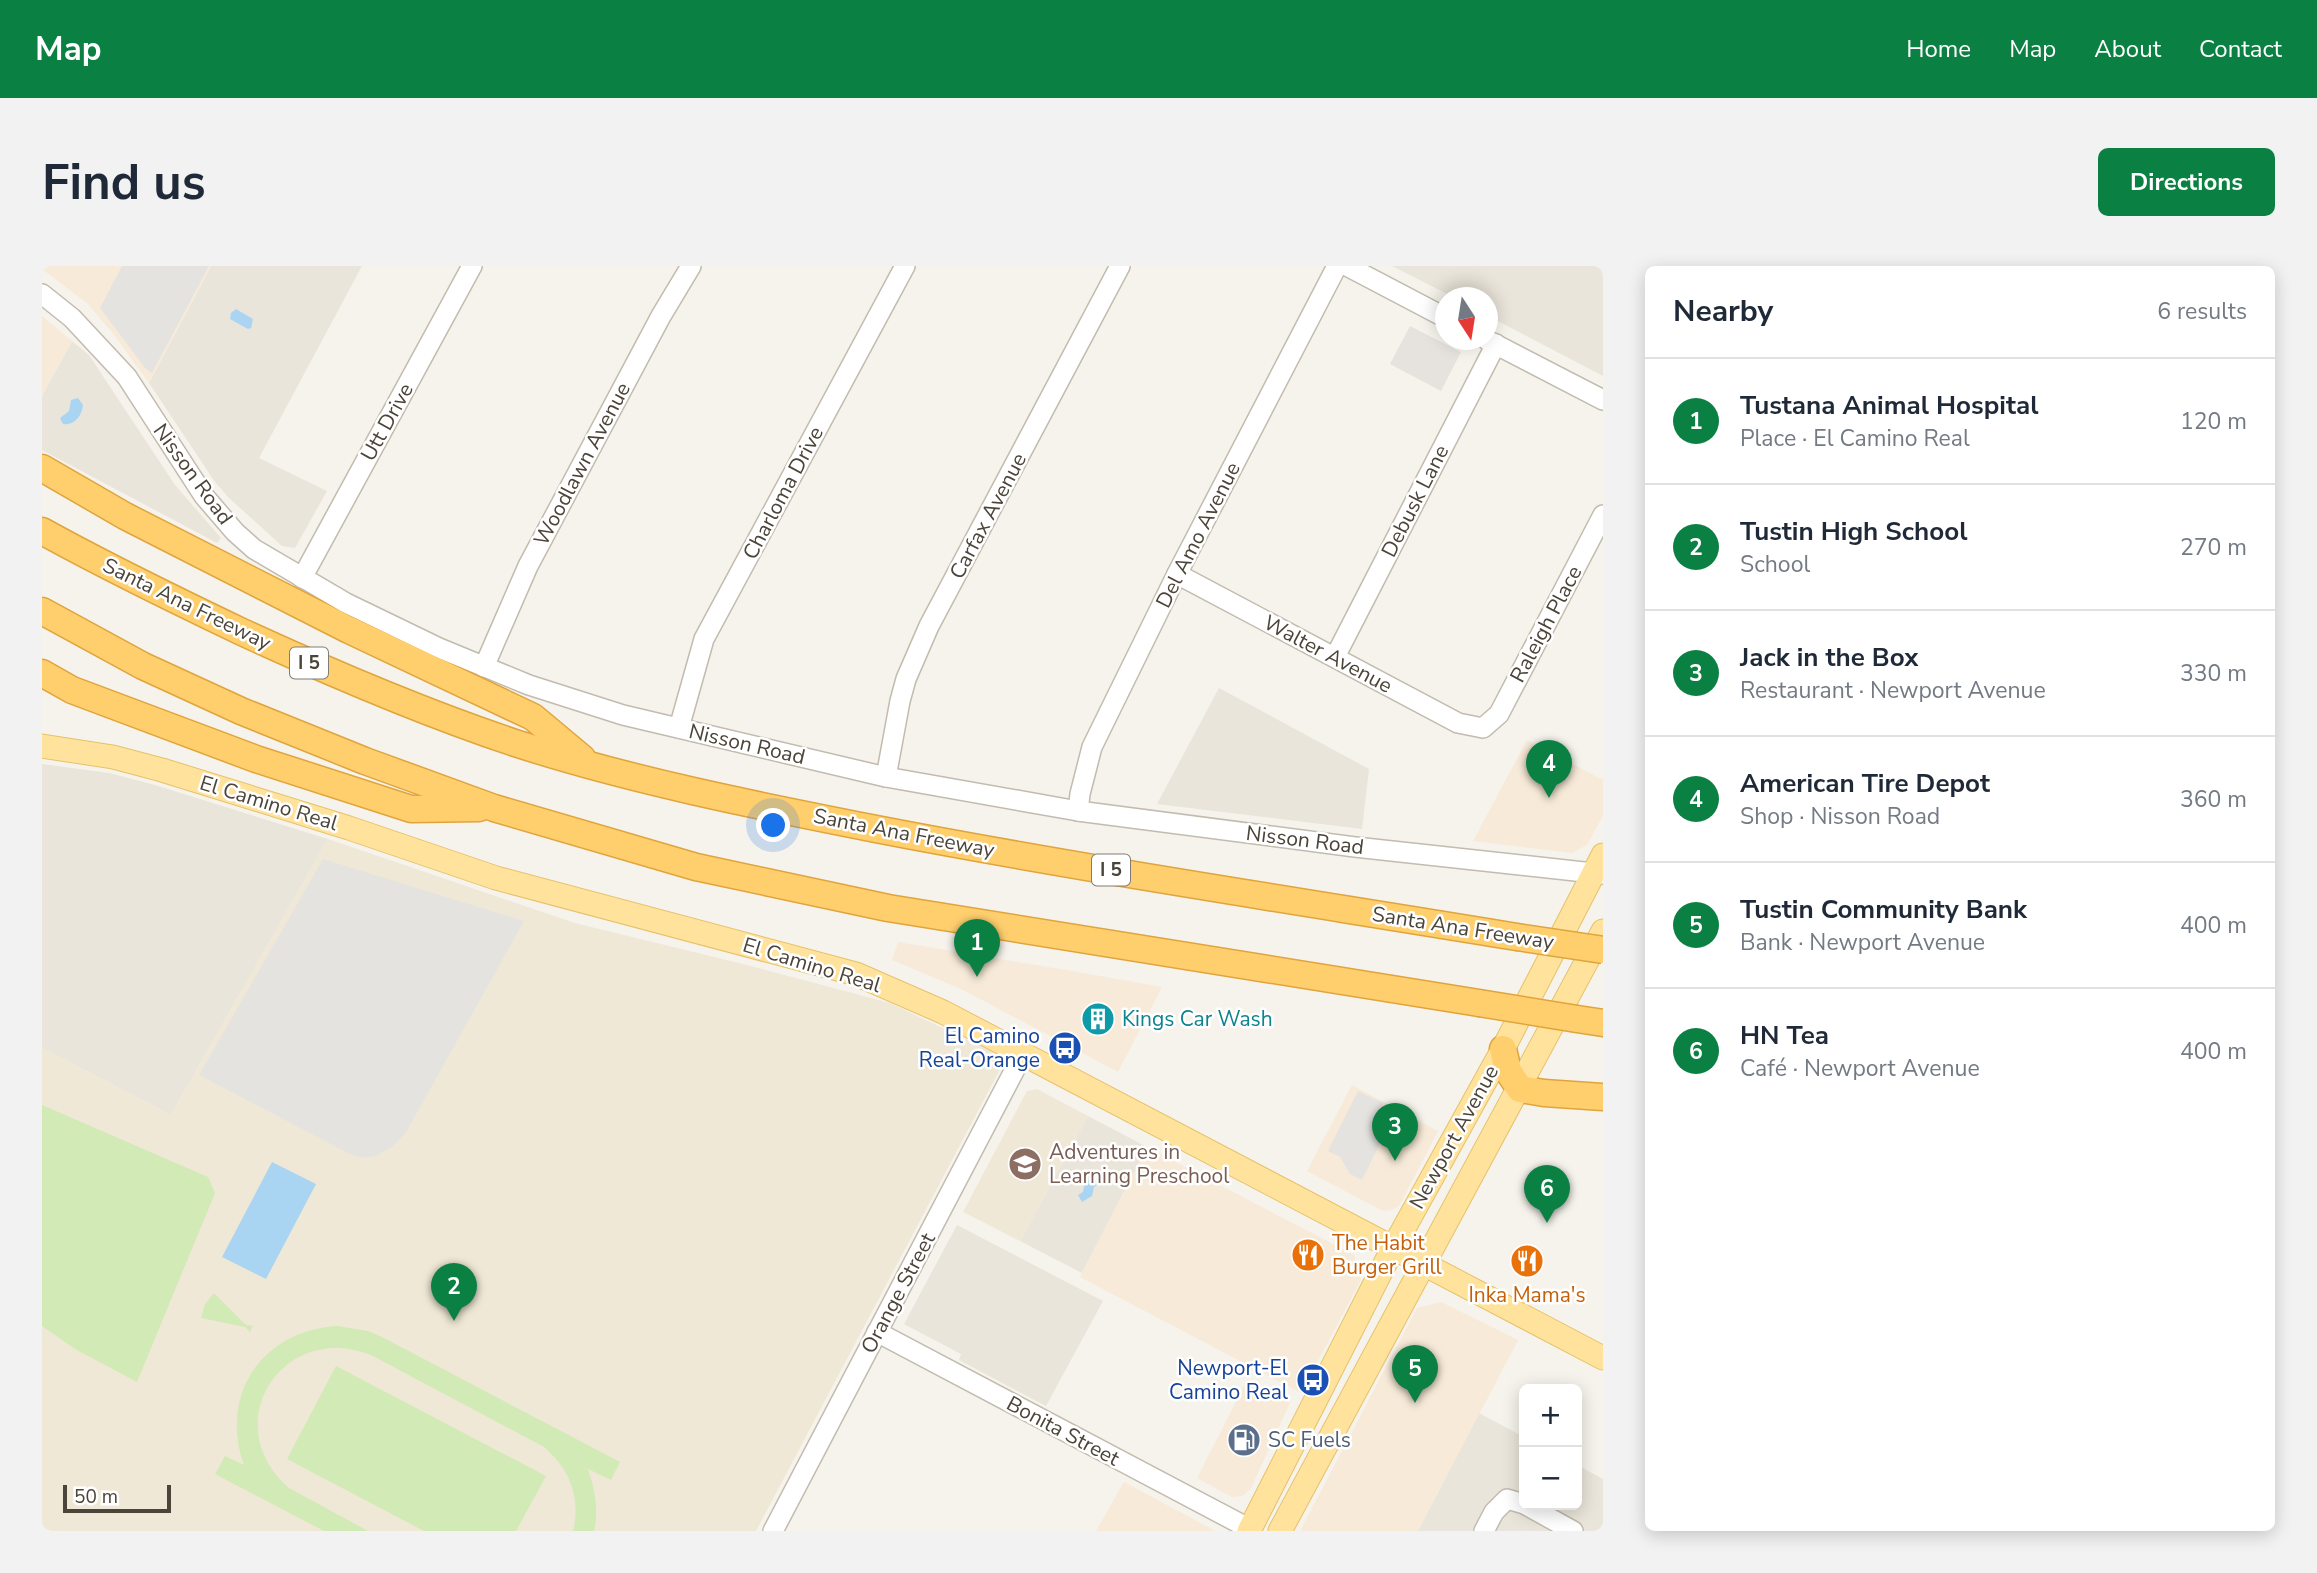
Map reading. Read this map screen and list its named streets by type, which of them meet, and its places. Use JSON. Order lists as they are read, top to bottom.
{
  "streets": {
    "highway": ["Santa Ana Freeway", "I 5"],
    "main road": ["El Camino Real", "Newport Avenue"],
    "street": [
      "Utt Drive",
      "Woodlawn Avenue",
      "Nisson Road",
      "Charloma Drive",
      "Debusk Lane",
      "Carfax Avenue",
      "Del Amo Avenue",
      "Raleigh Place",
      "Walter Avenue",
      "Orange Street",
      "Bonita Street"
    ]
  },
  "crossings": [
    ["Utt Drive", "Nisson Road"],
    ["Woodlawn Avenue", "Nisson Road"],
    ["Nisson Road", "Charloma Drive"],
    ["Nisson Road", "Carfax Avenue"],
    ["Nisson Road", "Del Amo Avenue"],
    ["Nisson Road", "Newport Avenue"],
    ["Debusk Lane", "Walter Avenue"],
    ["Del Amo Avenue", "Walter Avenue"],
    ["Raleigh Place", "Walter Avenue"],
    ["El Camino Real", "Newport Avenue"],
    ["El Camino Real", "Orange Street"],
    ["Newport Avenue", "Bonita Street"],
    ["Orange Street", "Bonita Street"]
  ],
  "places": {
    "building": ["Kings Car Wash"],
    "bus stop": ["El Camino Real-Orange", "Newport-El Camino Real"],
    "school or university": ["Adventures in Learning Preschool"],
    "restaurant": ["The Habit Burger Grill", "Inka Mama's"],
    "fuel station": ["SC Fuels"]
  },
  "scale_bar": "50 m",
  "north": "bottom",
  "page": {
    "header": "Map",
    "nav": [
      "Home",
      "Map",
      "About",
      "Contact"
    ],
    "buttons": "Directions",
    "title": "Find us",
    "heading": ["Nearby", "6 results"],
    "list": [
      {
        "mark": "1",
        "name": "Tustana Animal Hospital",
        "note": "Place · El Camino Real",
        "value": "120 m"
      },
      {
        "mark": "2",
        "name": "Tustin High School",
        "note": "School",
        "value": "270 m"
      },
      {
        "mark": "3",
        "name": "Jack in the Box",
        "note": "Restaurant · Newport Avenue",
        "value": "330 m"
      },
      {
        "mark": "4",
        "name": "American Tire Depot",
        "note": "Shop · Nisson Road",
        "value": "360 m"
      },
      {
        "mark": "5",
        "name": "Tustin Community Bank",
        "note": "Bank · Newport Avenue",
        "value": "400 m"
      },
      {
        "mark": "6",
        "name": "HN Tea",
        "note": "Café · Newport Avenue",
        "value": "400 m"
      }
    ],
    "pins": [
      "4",
      "1",
      "3",
      "6",
      "2",
      "5"
    ],
    "map_buttons": ["+", "−"],
    "scale": "50 m"
  }
}
